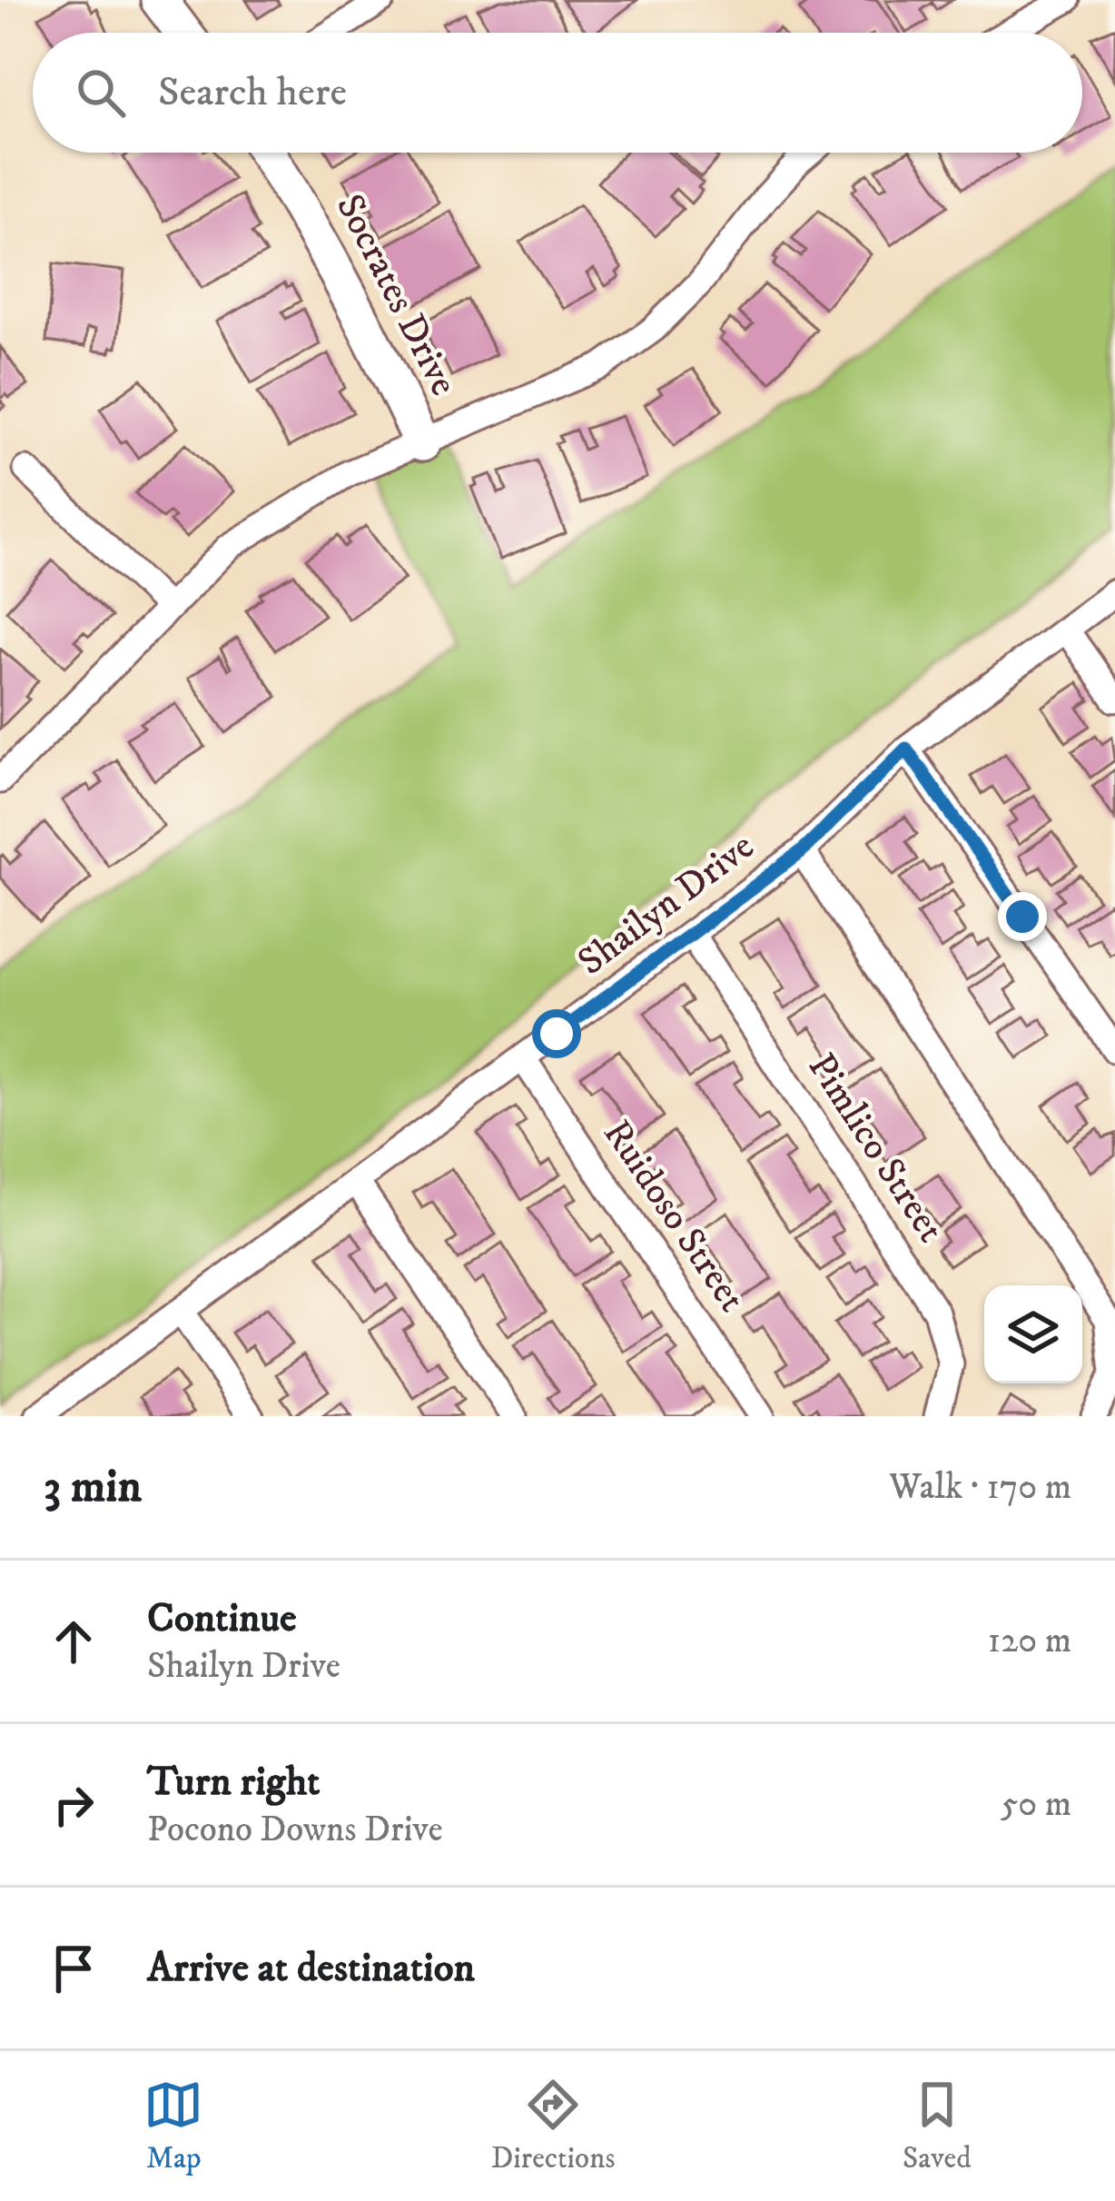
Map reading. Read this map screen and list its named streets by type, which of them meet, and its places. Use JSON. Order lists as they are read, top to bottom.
{
  "streets": {
    "street": [
      "Socrates Drive",
      "Shailyn Drive",
      "Pimlico Street",
      "Ruidoso Street"
    ]
  },
  "crossings": [
    ["Shailyn Drive", "Pimlico Street"],
    ["Shailyn Drive", "Ruidoso Street"]
  ],
  "page": {
    "search": "Search here",
    "heading": ["3 min", "Walk · 170 m"],
    "list": [
      ["Continue", "Shailyn Drive", "120 m"],
      ["Turn right", "Pocono Downs Drive", "50 m"],
      "Arrive at destination"
    ],
    "nav": ["Map", "Directions", "Saved"]
  }
}
